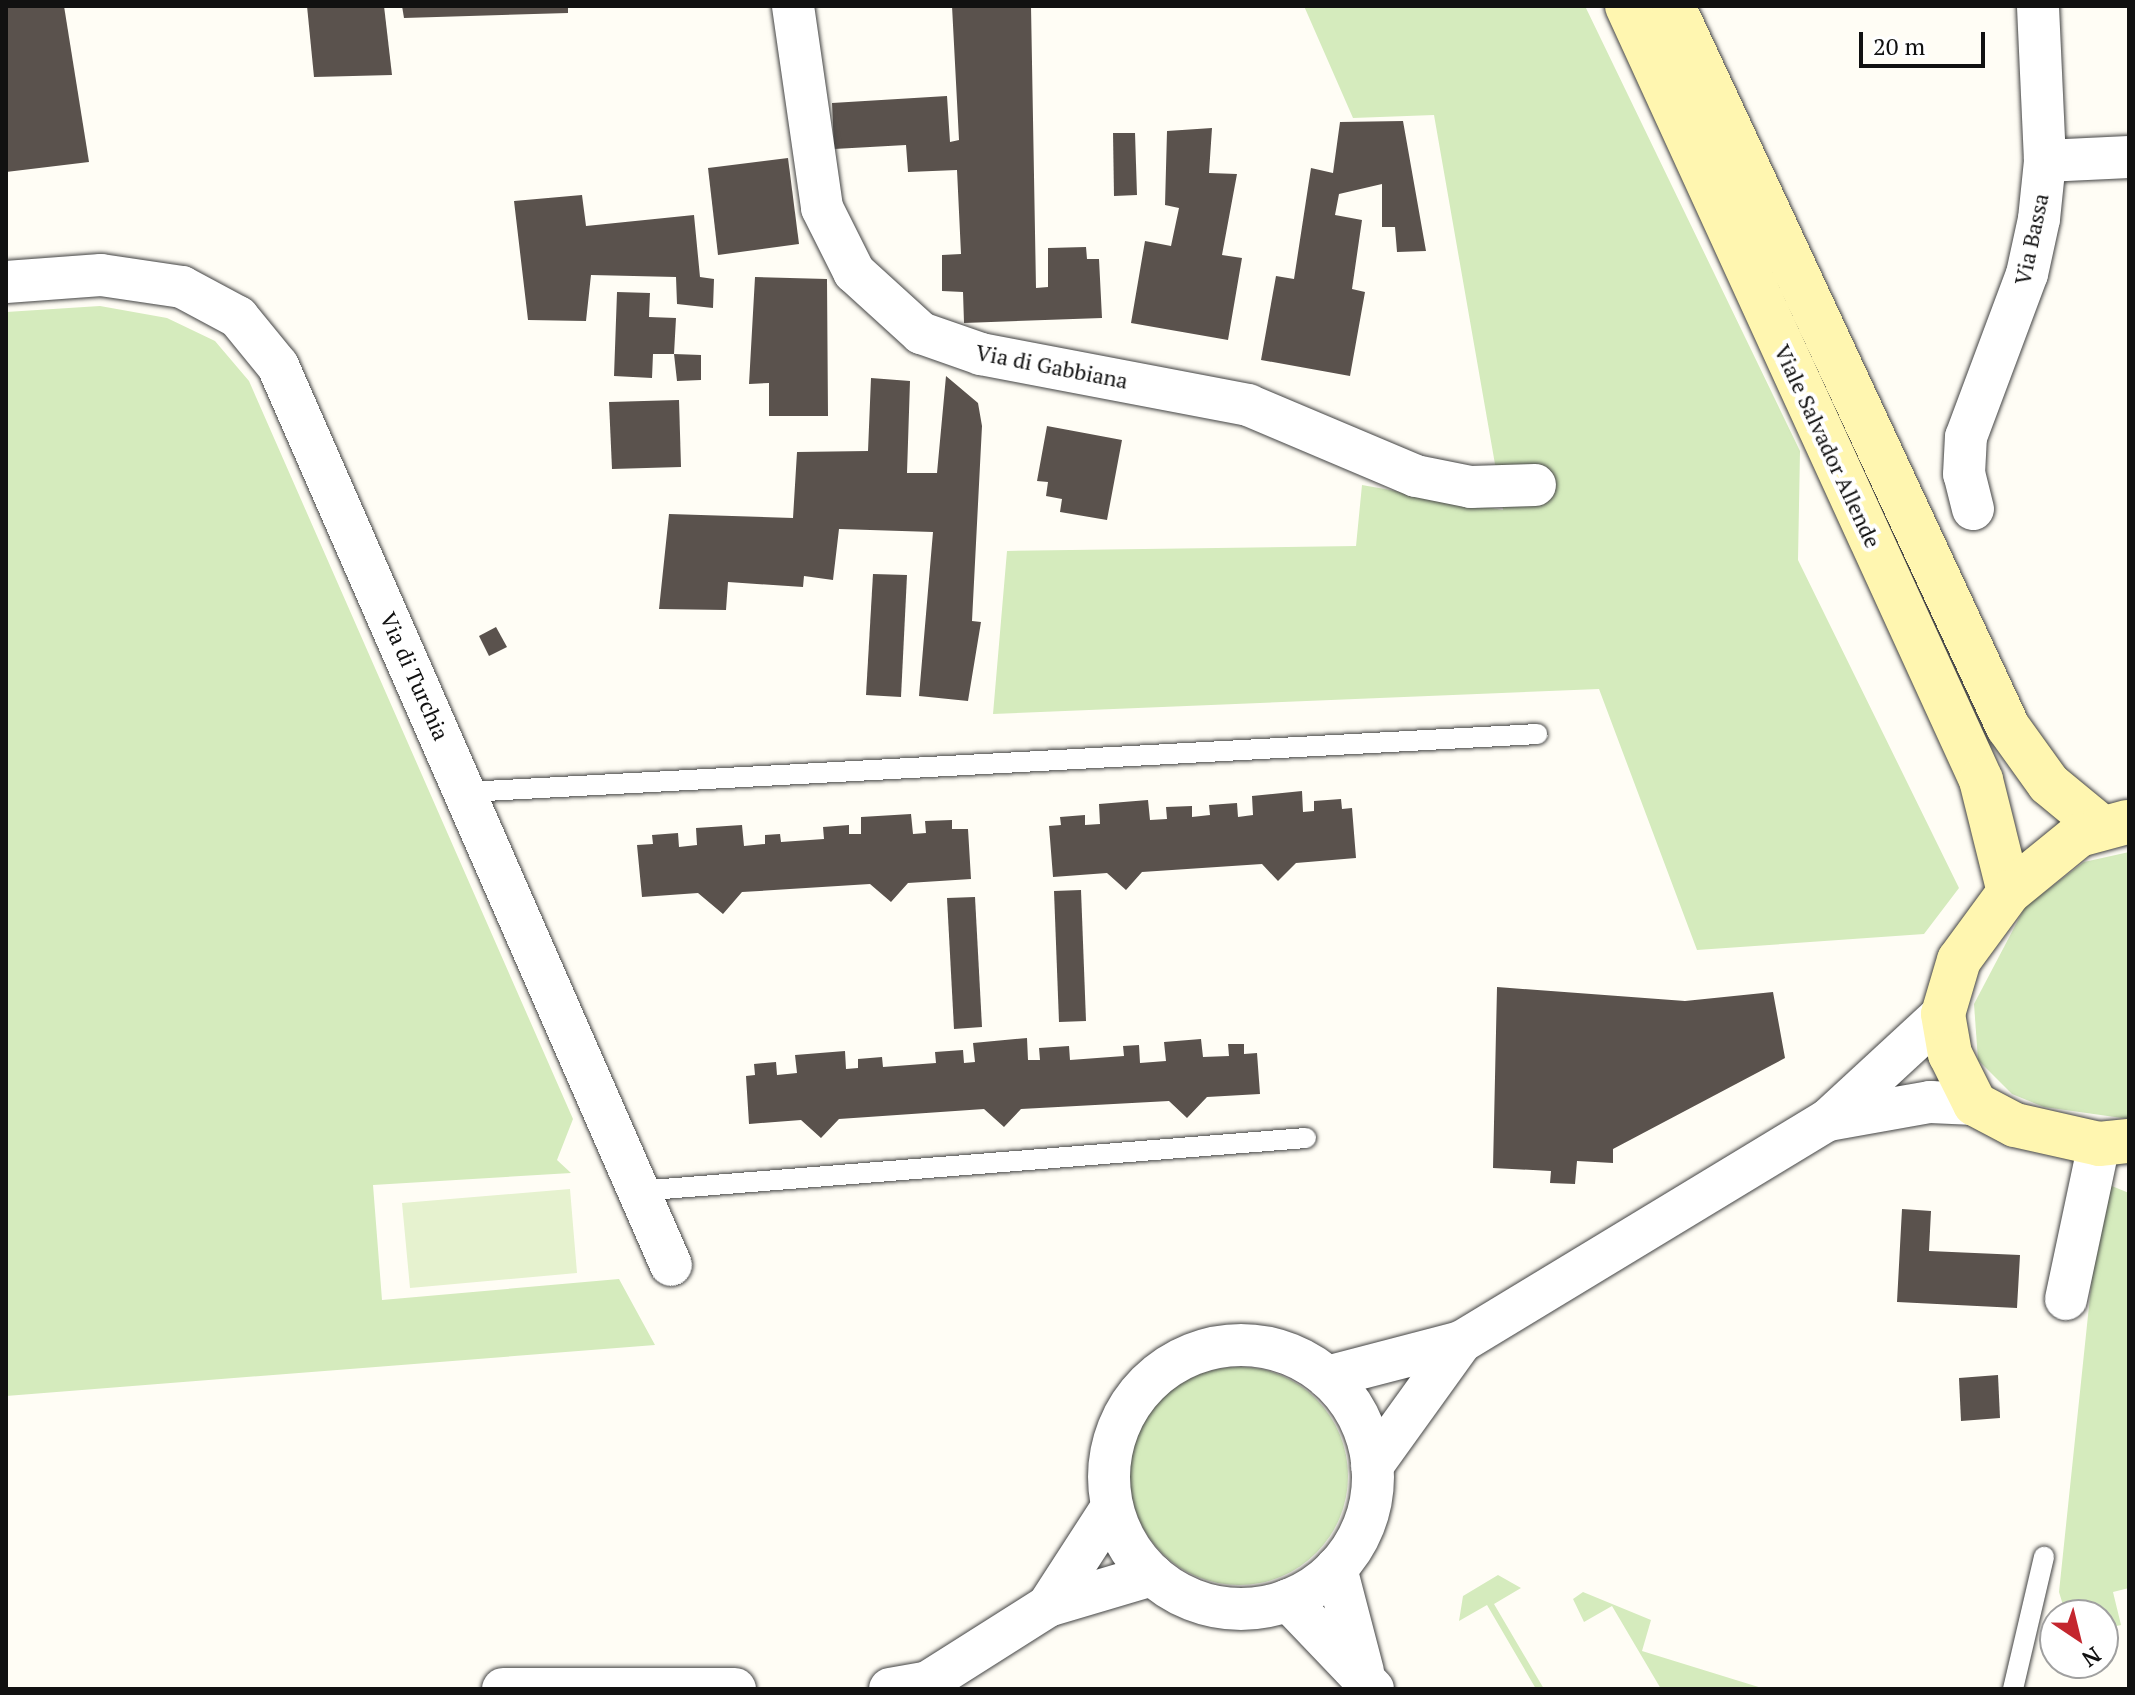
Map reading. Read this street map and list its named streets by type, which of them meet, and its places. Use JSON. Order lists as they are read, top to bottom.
{
  "streets": {
    "main road": ["Viale Salvador Allende"],
    "street": ["Via Bassa", "Via di Gabbiana", "Via di Turchia"]
  },
  "scale_bar": "20 m",
  "north": "bottom right"
}
